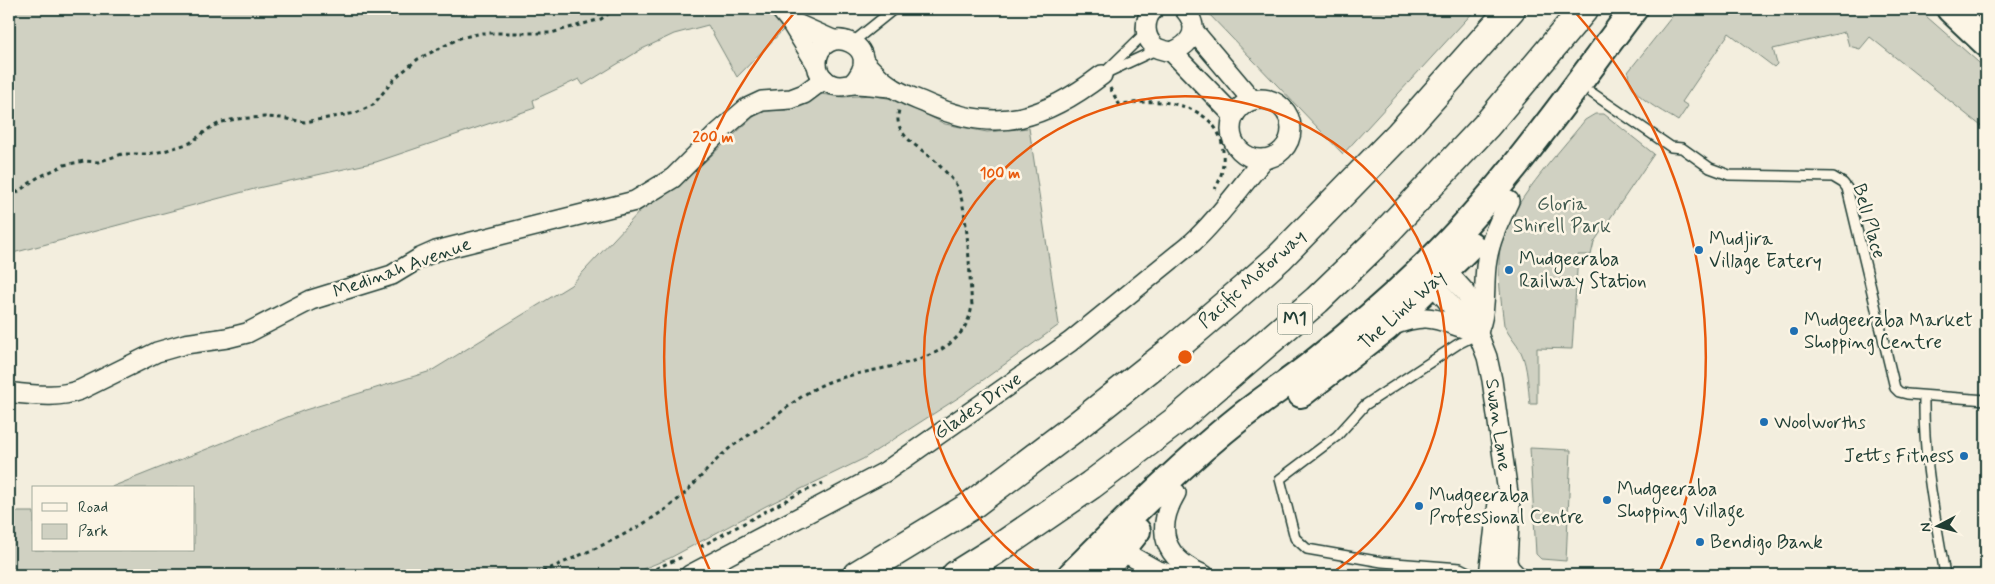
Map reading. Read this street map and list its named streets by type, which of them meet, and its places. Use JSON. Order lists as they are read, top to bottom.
{
  "streets": {
    "highway": ["Pacific Motorway", "M1"],
    "main road": ["The Link Way"],
    "street": ["Medinah Avenue", "Glades Drive", "Swan Lane"],
    "lane": ["Bell Place"]
  },
  "crossings": [
    ["Bell Place", "The Link Way"],
    ["The Link Way", "Swan Lane"]
  ],
  "parks": ["Gloria Shirell Park"],
  "places": [
    "Mudjira Village Eatery",
    "Mudgeeraba Railway Station",
    "Mudgeeraba Market Shopping Centre",
    "Woolworths",
    "Jetts Fitness",
    "Mudgeeraba Shopping Village",
    "Mudgeeraba Professional Centre",
    "Bendigo Bank"
  ],
  "legend": ["Road", "Park"],
  "north": "left",
  "rings": ["200 m", "100 m"]
}
